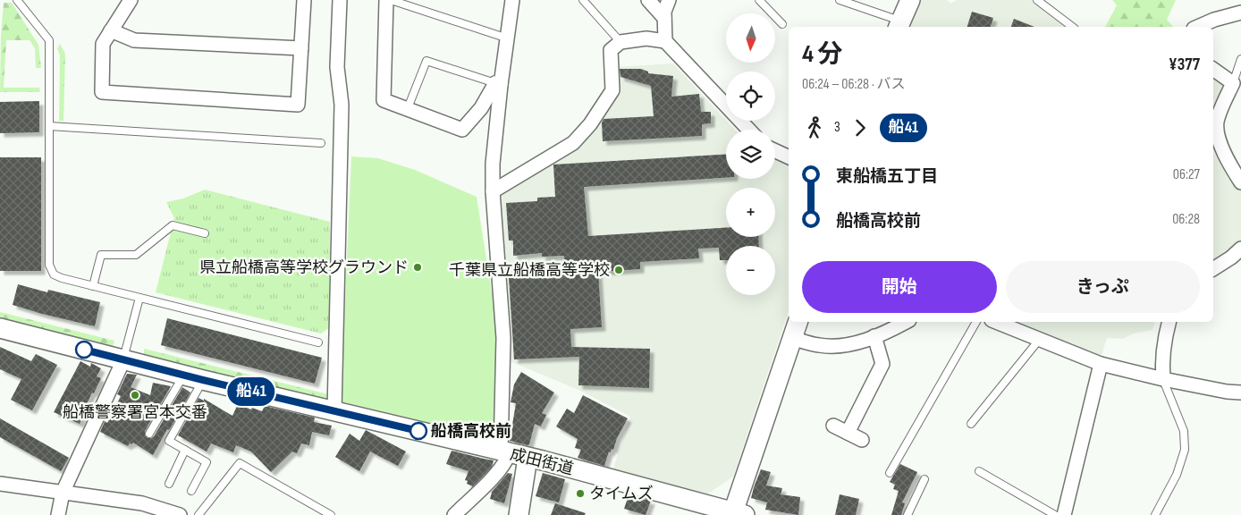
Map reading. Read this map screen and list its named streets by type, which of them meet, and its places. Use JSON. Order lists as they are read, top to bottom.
{
  "streets": {
    "street": ["成田街道"]
  },
  "places": [
    "県立船橋高等学校グラウンド",
    "千葉県立船橋高等学校",
    "船橋警察署宮本交番",
    "船橋高校前",
    "タイムズ"
  ],
  "lines": ["bus line 船41"],
  "north": "bottom",
  "page": {
    "on_map": "船41",
    "map_buttons": ["+", "−"],
    "heading": ["4 分", "06:24 – 06:28 · バス", "¥377"],
    "legs": ["3", "船41"],
    "list": [
      {
        "name": "東船橋五丁目",
        "value": "06:27"
      },
      {
        "name": "船橋高校前",
        "value": "06:28"
      }
    ],
    "buttons": ["開始", "きっぷ"]
  }
}
